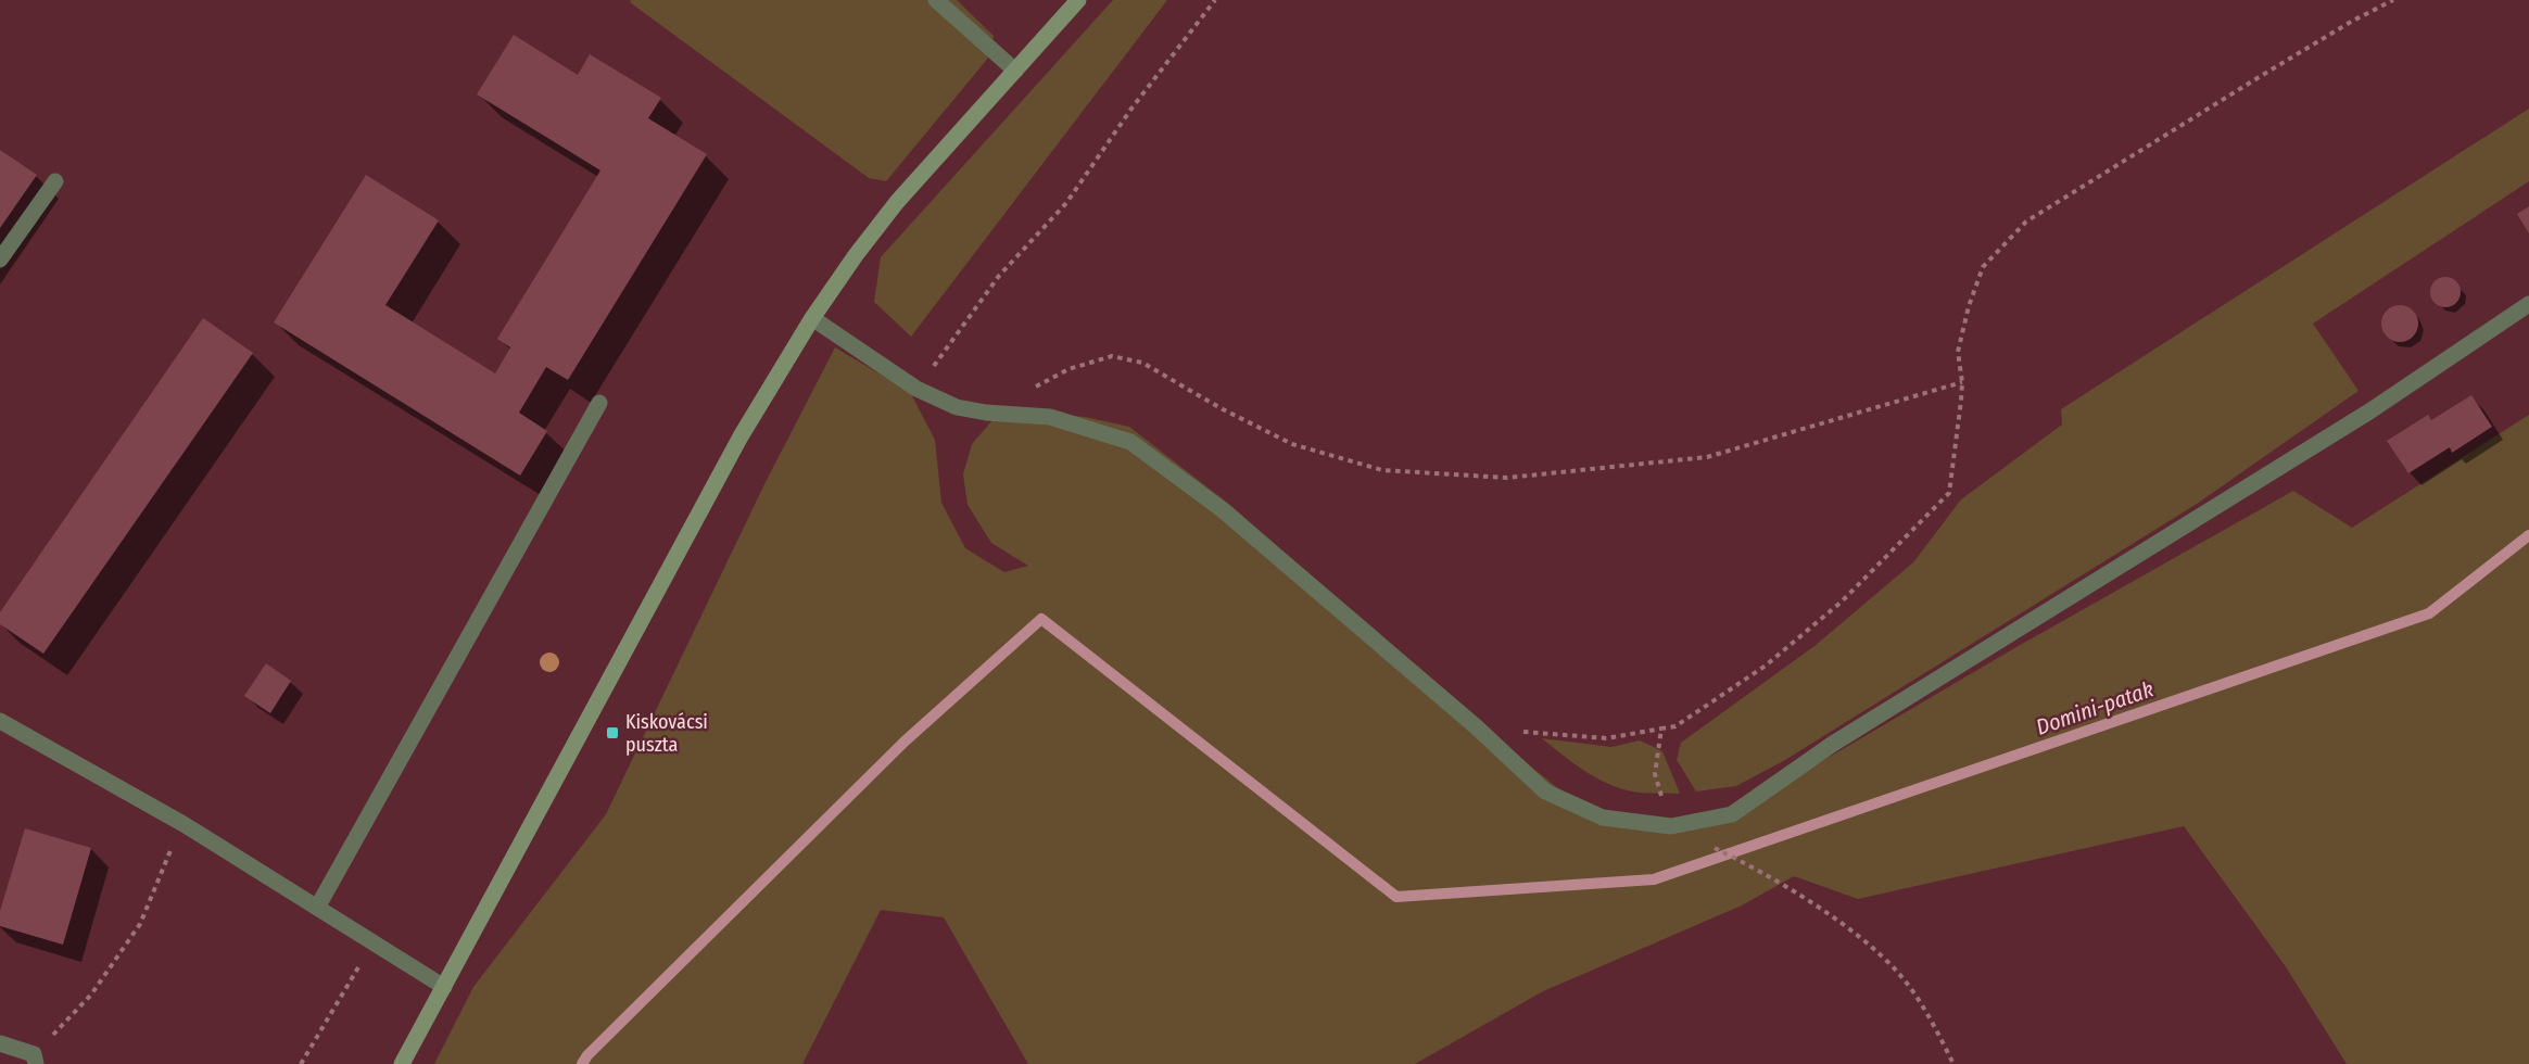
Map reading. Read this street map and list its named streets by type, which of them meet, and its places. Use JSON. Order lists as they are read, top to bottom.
{
  "water": ["Domini-patak"],
  "places": {
    "transit": ["Kiskovácsi puszta"]
  }
}
